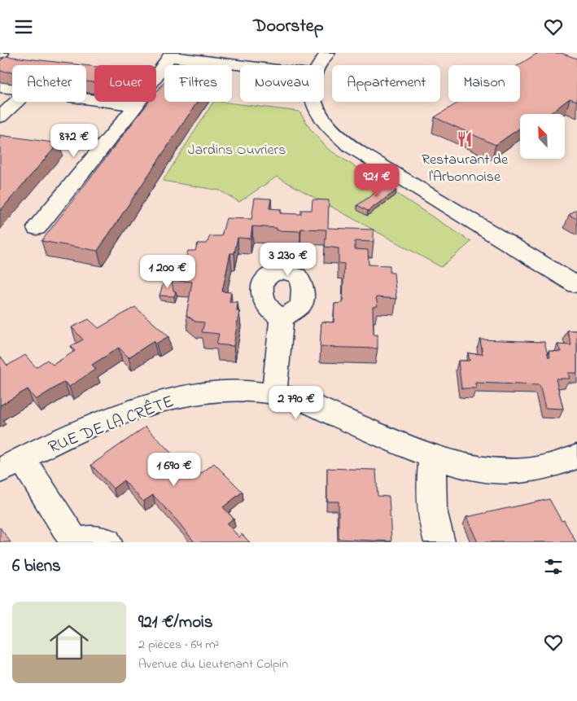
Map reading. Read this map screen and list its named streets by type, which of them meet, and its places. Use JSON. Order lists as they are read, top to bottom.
{
  "streets": {
    "street": ["RUE DE LA CRÊTE"]
  },
  "parks": ["Jardins Ouvriers"],
  "places": {
    "restaurant": ["Restaurant de l'Arbonnoise"]
  },
  "north": "top left",
  "page": {
    "header": "Doorstep",
    "chip": [
      "Acheter",
      "Louer",
      "Filtres",
      "Nouveau",
      "Appartement",
      "Maison"
    ],
    "price": [
      "872 €",
      "921 €",
      "3 230 €",
      "1 200 €",
      "2 790 €",
      "1 690 €"
    ],
    "heading": "6 biens",
    "list": [
      {
        "name": "921 €/mois",
        "note": "2 pièces · 64 m² · Avenue du Lieutenant Colpin"
      }
    ]
  }
}
